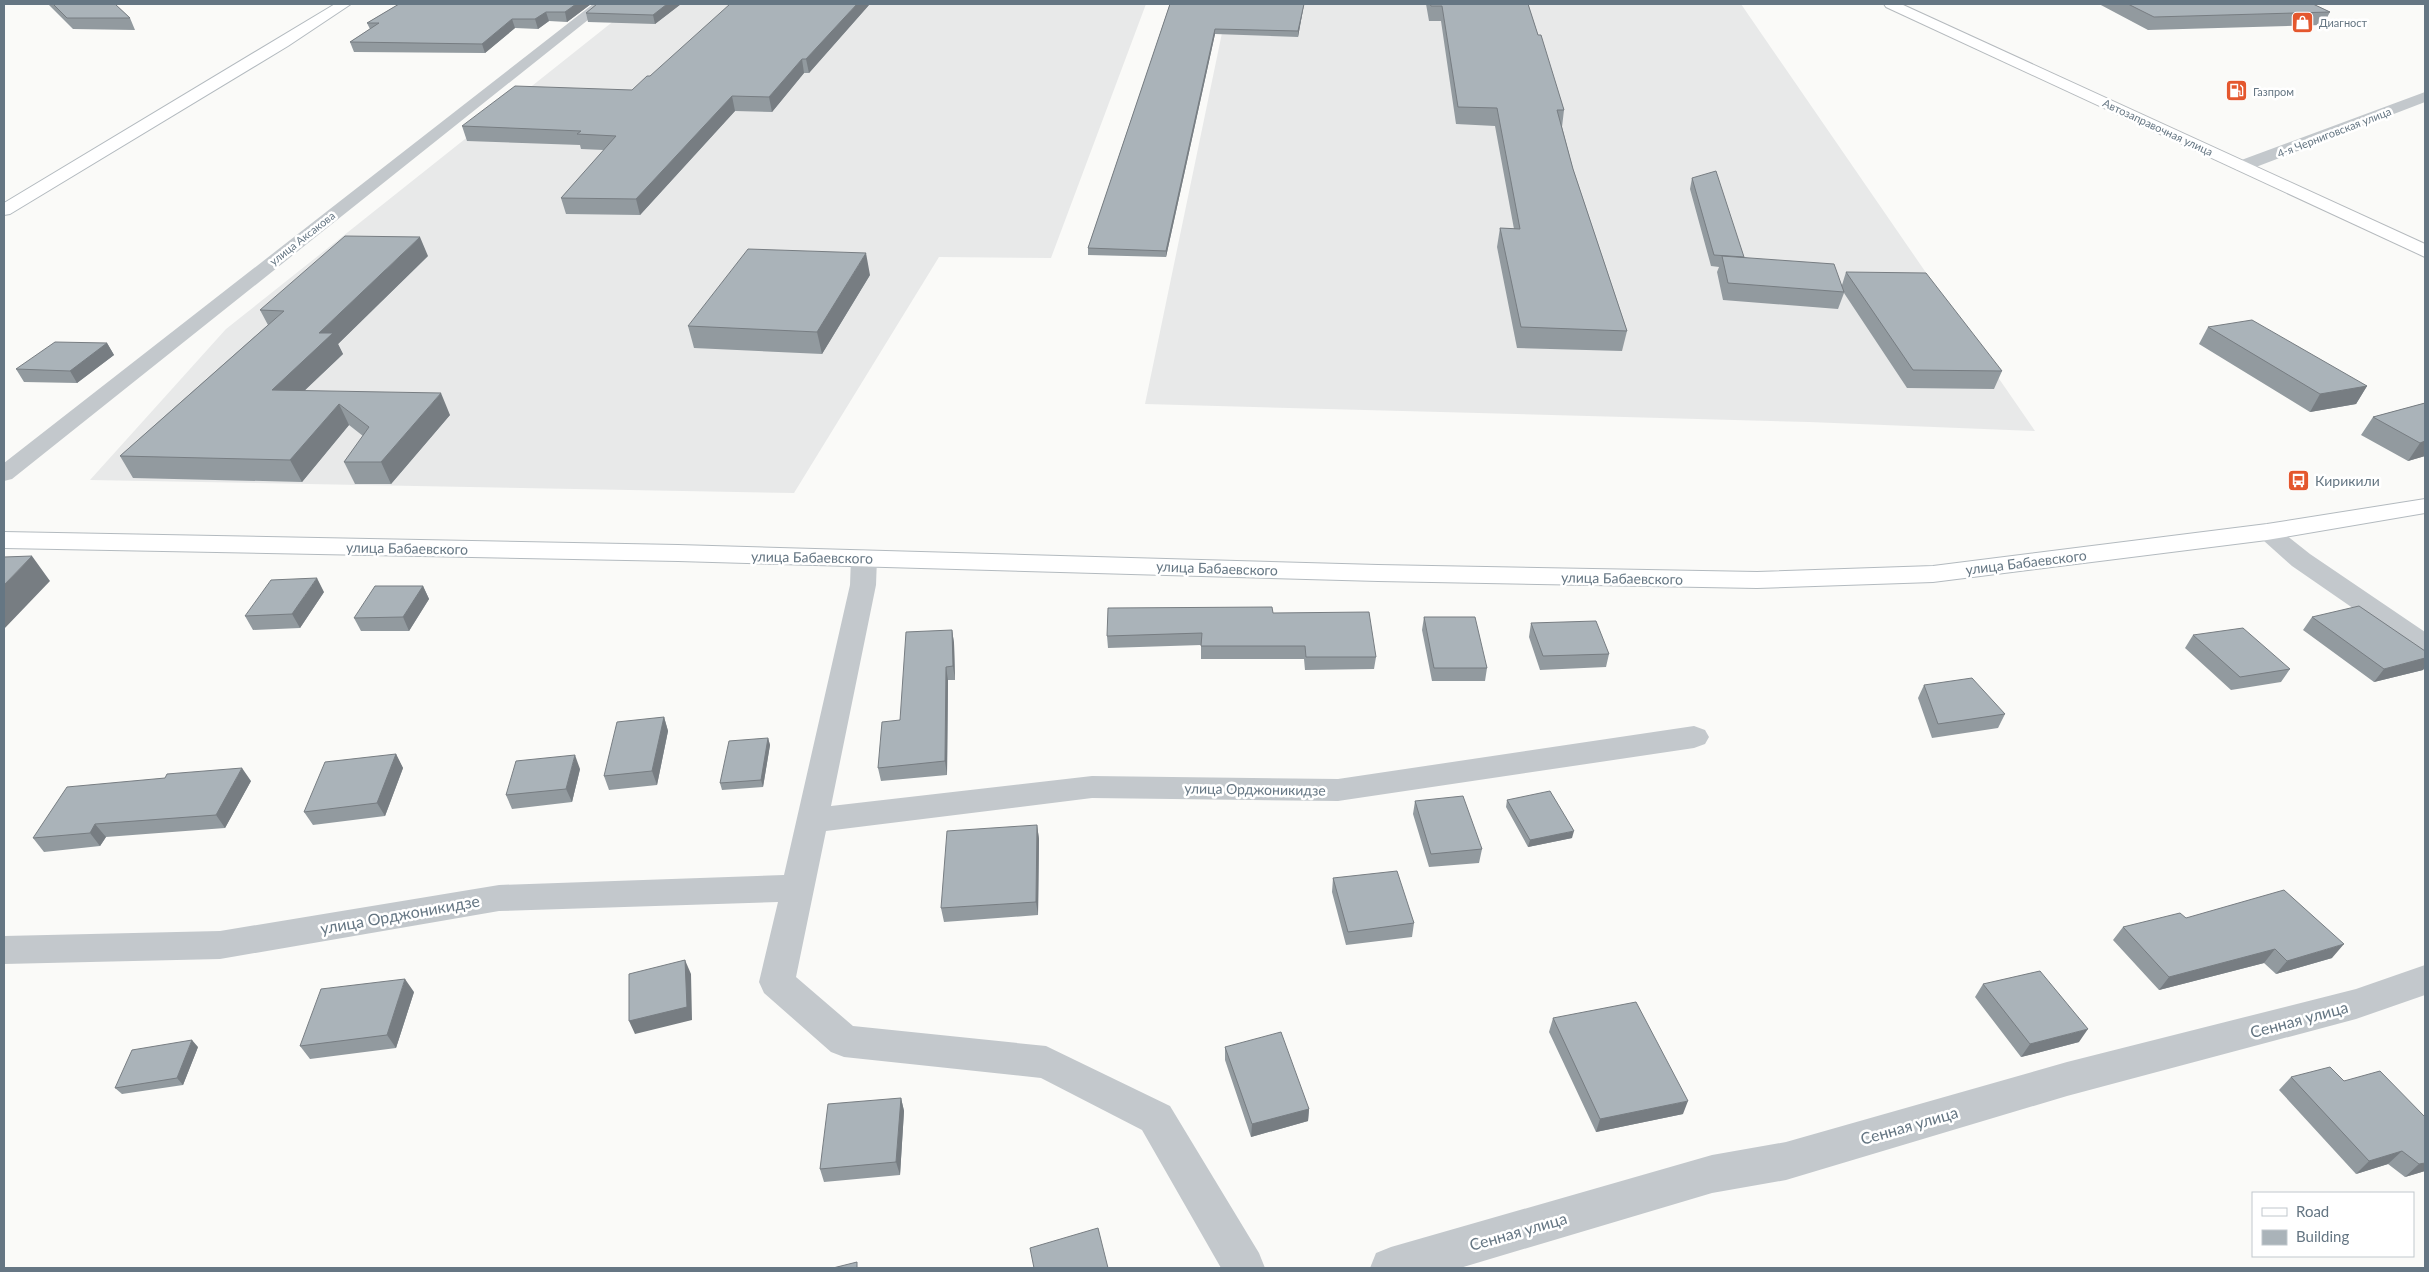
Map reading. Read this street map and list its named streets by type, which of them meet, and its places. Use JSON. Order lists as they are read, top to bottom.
{
  "streets": {
    "main road": ["Автозаправочная улица", "улица Бабаевского"],
    "street": [
      "4-я Черниговская улица",
      "улица Аксакова",
      "улица Орджоникидзе",
      "Сенная улица"
    ]
  },
  "crossings": [
    ["Автозаправочная улица", "4-я Черниговская улица"]
  ],
  "places": {
    "shop": ["Диагност"],
    "fuel station": ["Газпром"],
    "bus stop": ["Кирикили"]
  },
  "legend": ["Road", "Building"]
}
